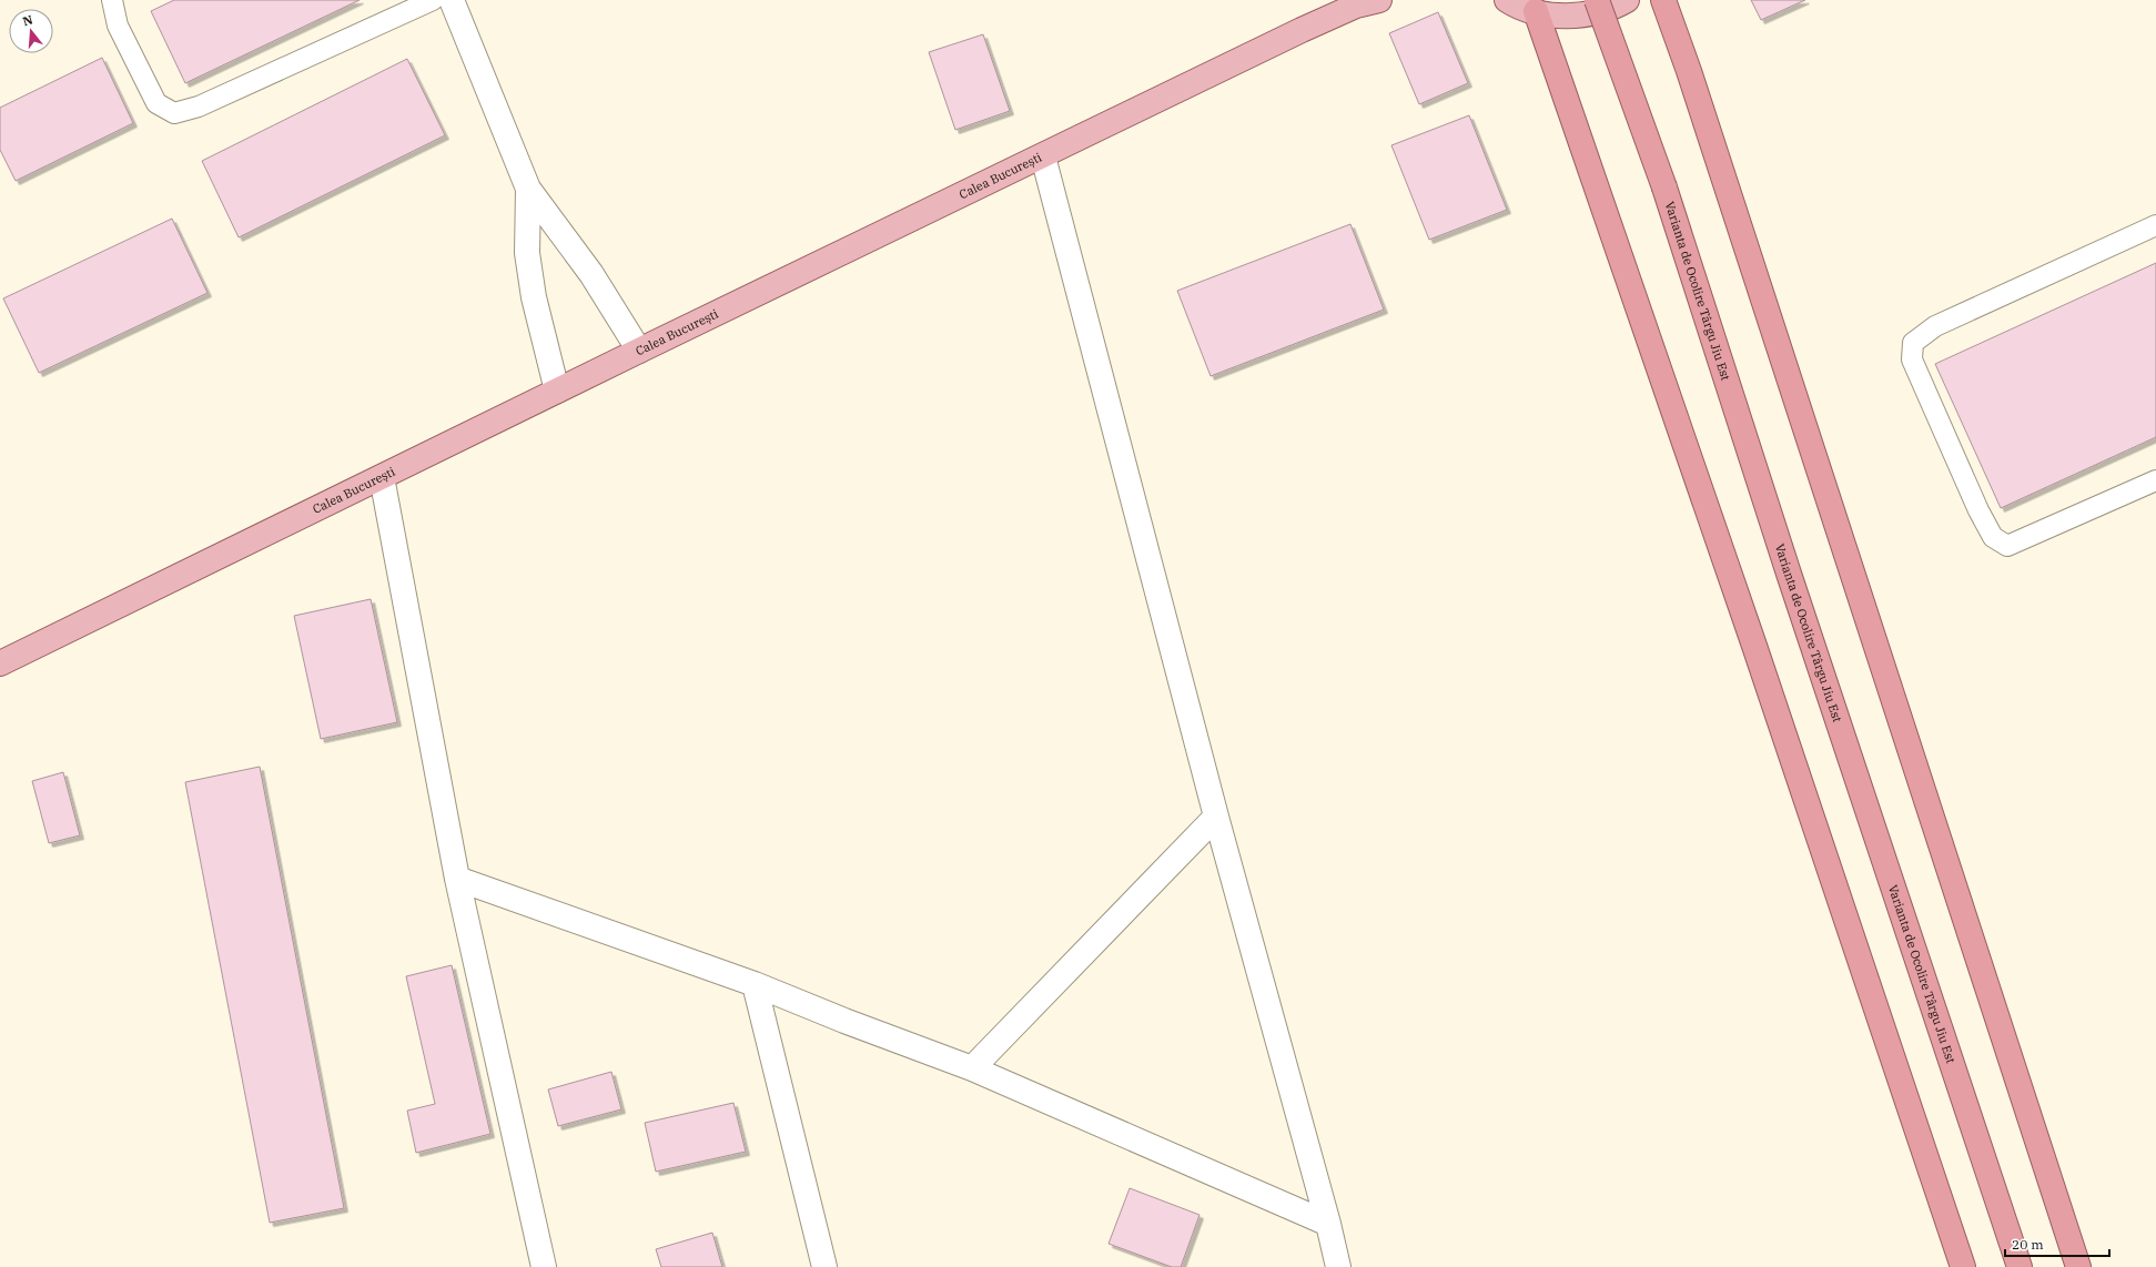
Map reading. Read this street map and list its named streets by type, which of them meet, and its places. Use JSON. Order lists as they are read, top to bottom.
{
  "streets": {
    "highway": ["Varianta de Ocolire Târgu Jiu Est"],
    "main road": ["Calea București"]
  },
  "scale_bar": "20 m",
  "north": "top"
}
